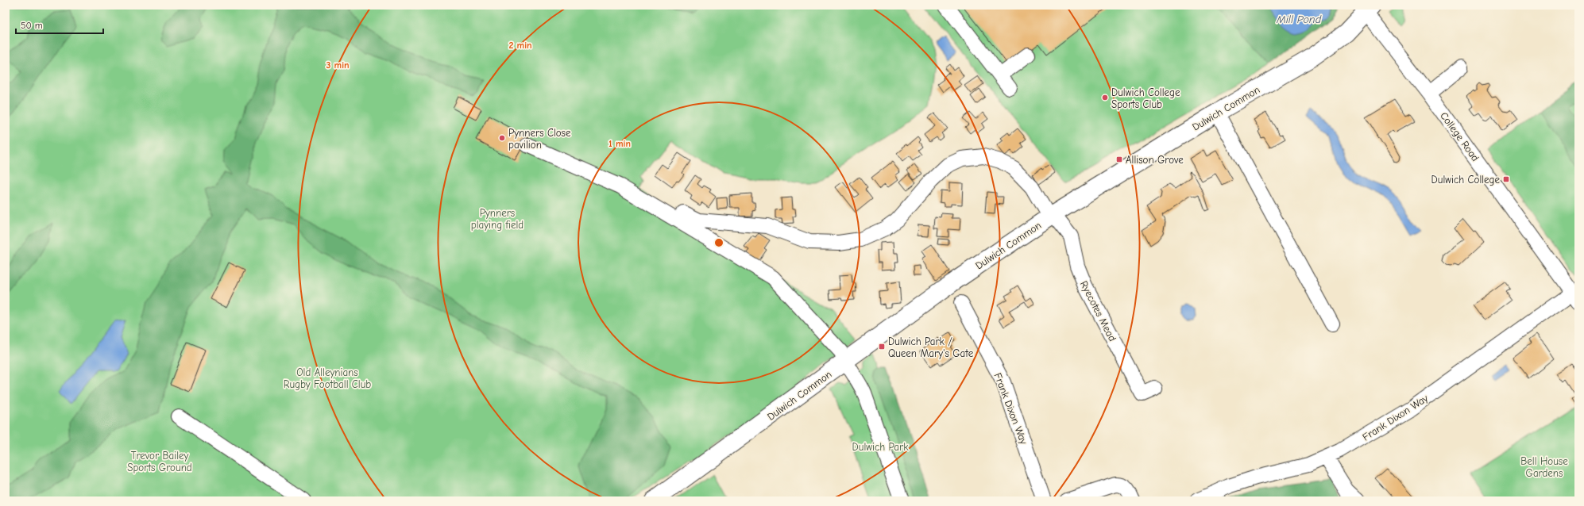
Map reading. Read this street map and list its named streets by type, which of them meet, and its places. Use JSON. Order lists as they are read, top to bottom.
{
  "streets": {
    "highway": ["Dulwich Common"],
    "street": ["College Road", "Ryecotes Mead", "Frank Dixon Way"]
  },
  "crossings": [
    ["Dulwich Common", "College Road"],
    ["Dulwich Common", "Ryecotes Mead"],
    ["College Road", "Frank Dixon Way"]
  ],
  "water": ["Mill Pond"],
  "parks": [
    "Pynners playing field",
    "Old Alleynians Rugby Football Club",
    "Dulwich Park",
    "Trevor Bailey Sports Ground",
    "Bell House Gardens"
  ],
  "places": {
    "other": ["Dulwich College Sports Club", "Pynners Close pavilion"],
    "transit": ["Allison Grove", "Dulwich College", "Dulwich Park / Queen Mary's Gate"]
  },
  "scale_bar": "50 m",
  "rings": ["2 min", "3 min", "1 min"]
}
